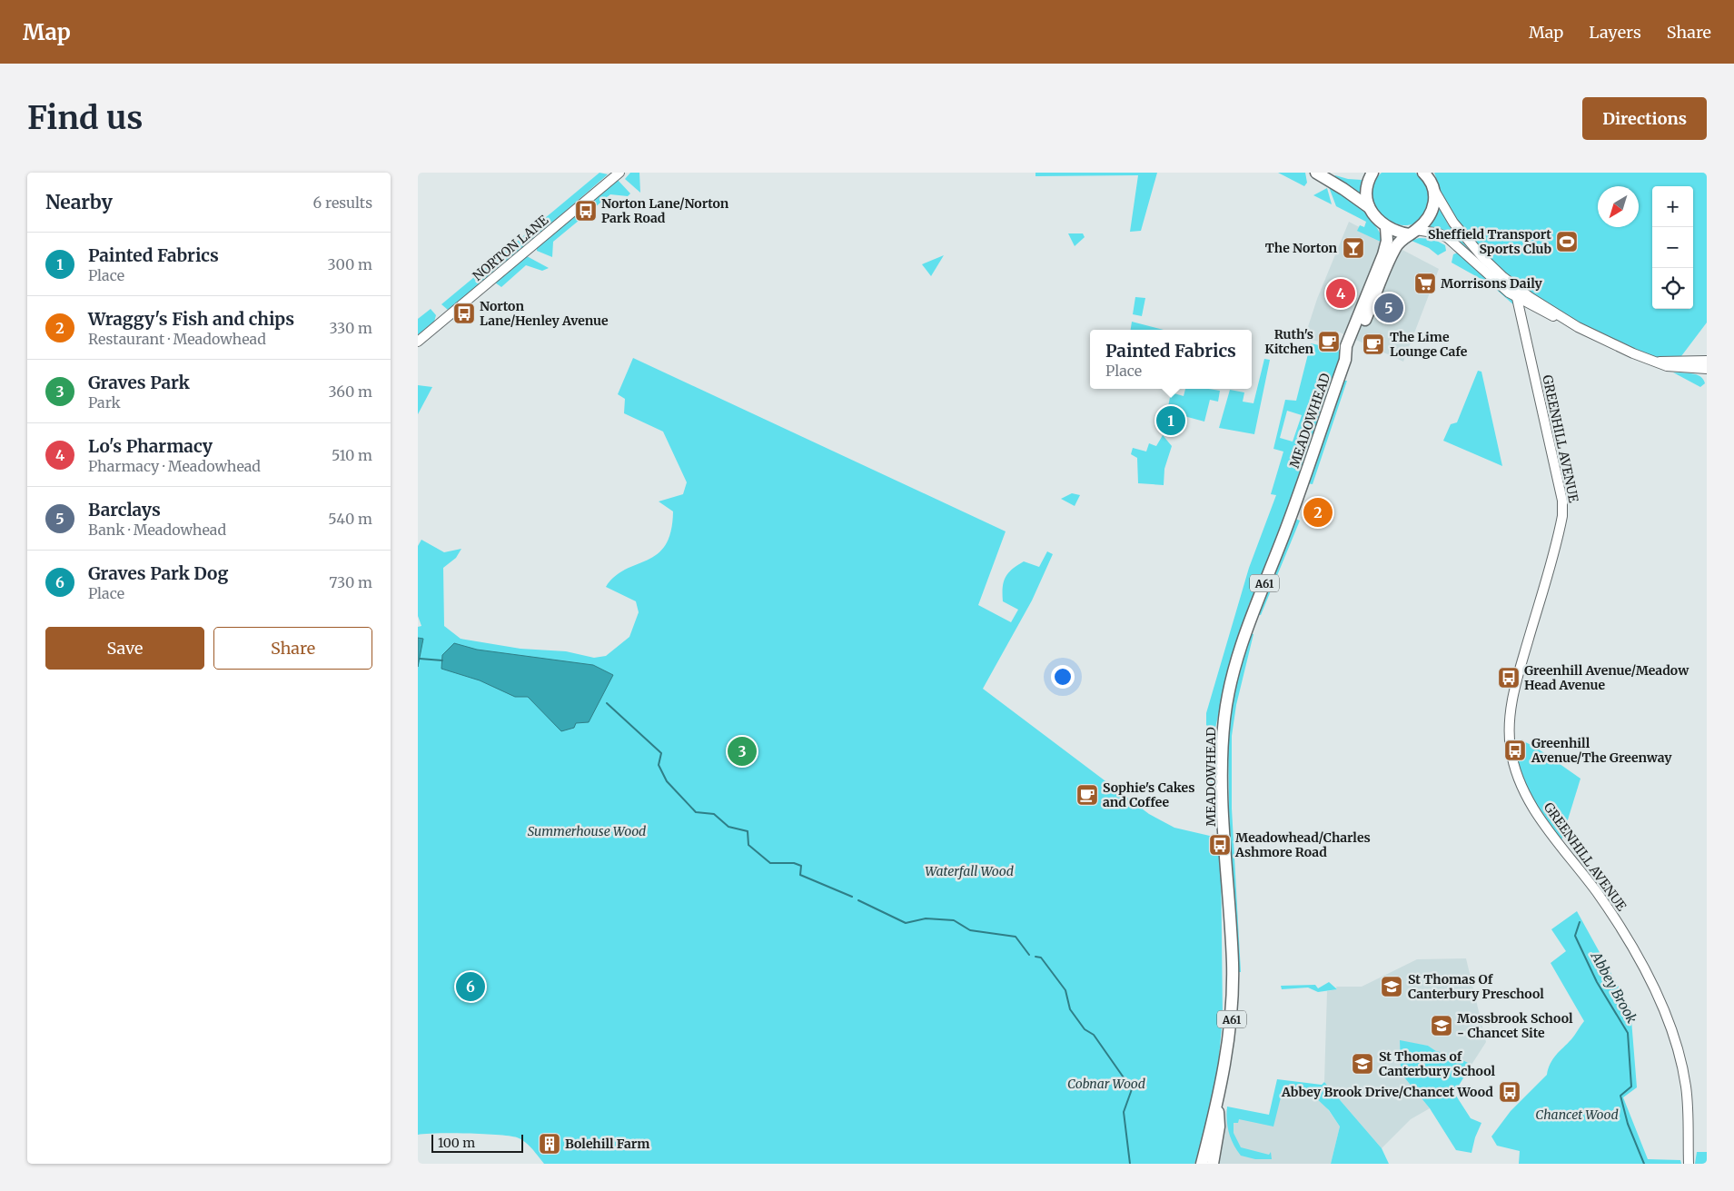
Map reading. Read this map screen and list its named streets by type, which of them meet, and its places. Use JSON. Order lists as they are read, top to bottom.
{
  "streets": {
    "highway": ["MEADOWHEAD", "A61"],
    "street": ["NORTON LANE", "GREENHILL AVENUE"]
  },
  "water": ["Abbey Brook"],
  "parks": [
    "Summerhouse Wood",
    "Waterfall Wood",
    "Cobnar Wood",
    "Chancet Wood"
  ],
  "places": {
    "bus stop": [
      "Norton Lane/Norton Park Road",
      "Norton Lane/Henley Avenue",
      "Greenhill Avenue/Meadow Head Avenue",
      "Greenhill Avenue/The Greenway",
      "Meadowhead/Charles Ashmore Road",
      "Abbey Brook Drive/Chancet Wood"
    ],
    "sports": ["Sheffield Transport Sports Club"],
    "bar": ["The Norton"],
    "supermarket": ["Morrisons Daily"],
    "cafe": ["Ruth's Kitchen", "The Lime Lounge Cafe", "Sophie's Cakes and Coffee"],
    "school or university": ["St Thomas Of Canterbury Preschool", "Mossbrook School - Chancet Site", "St Thomas of Canterbury School"],
    "building": ["Bolehill Farm"]
  },
  "scale_bar": "100 m",
  "north": "bottom left",
  "page": {
    "header": "Map",
    "nav": ["Map", "Layers", "Share"],
    "buttons": [
      "Directions",
      ["Save", "Share"]
    ],
    "title": "Find us",
    "heading": ["Nearby", "6 results"],
    "map_buttons": ["+", "−"],
    "list": [
      {
        "mark": "1",
        "name": "Painted Fabrics",
        "note": "Place",
        "value": "300 m"
      },
      {
        "mark": "2",
        "name": "Wraggy's Fish and chips",
        "note": "Restaurant · Meadowhead",
        "value": "330 m"
      },
      {
        "mark": "3",
        "name": "Graves Park",
        "note": "Park",
        "value": "360 m"
      },
      {
        "mark": "4",
        "name": "Lo's Pharmacy",
        "note": "Pharmacy · Meadowhead",
        "value": "510 m"
      },
      {
        "mark": "5",
        "name": "Barclays",
        "note": "Bank · Meadowhead",
        "value": "540 m"
      },
      {
        "mark": "6",
        "name": "Graves Park Dog",
        "note": "Place",
        "value": "730 m"
      }
    ],
    "pins": [
      "4",
      "5",
      "1",
      "2",
      "3",
      "6"
    ],
    "popup": ["Painted Fabrics", "Place"],
    "scale": "100 m"
  }
}
